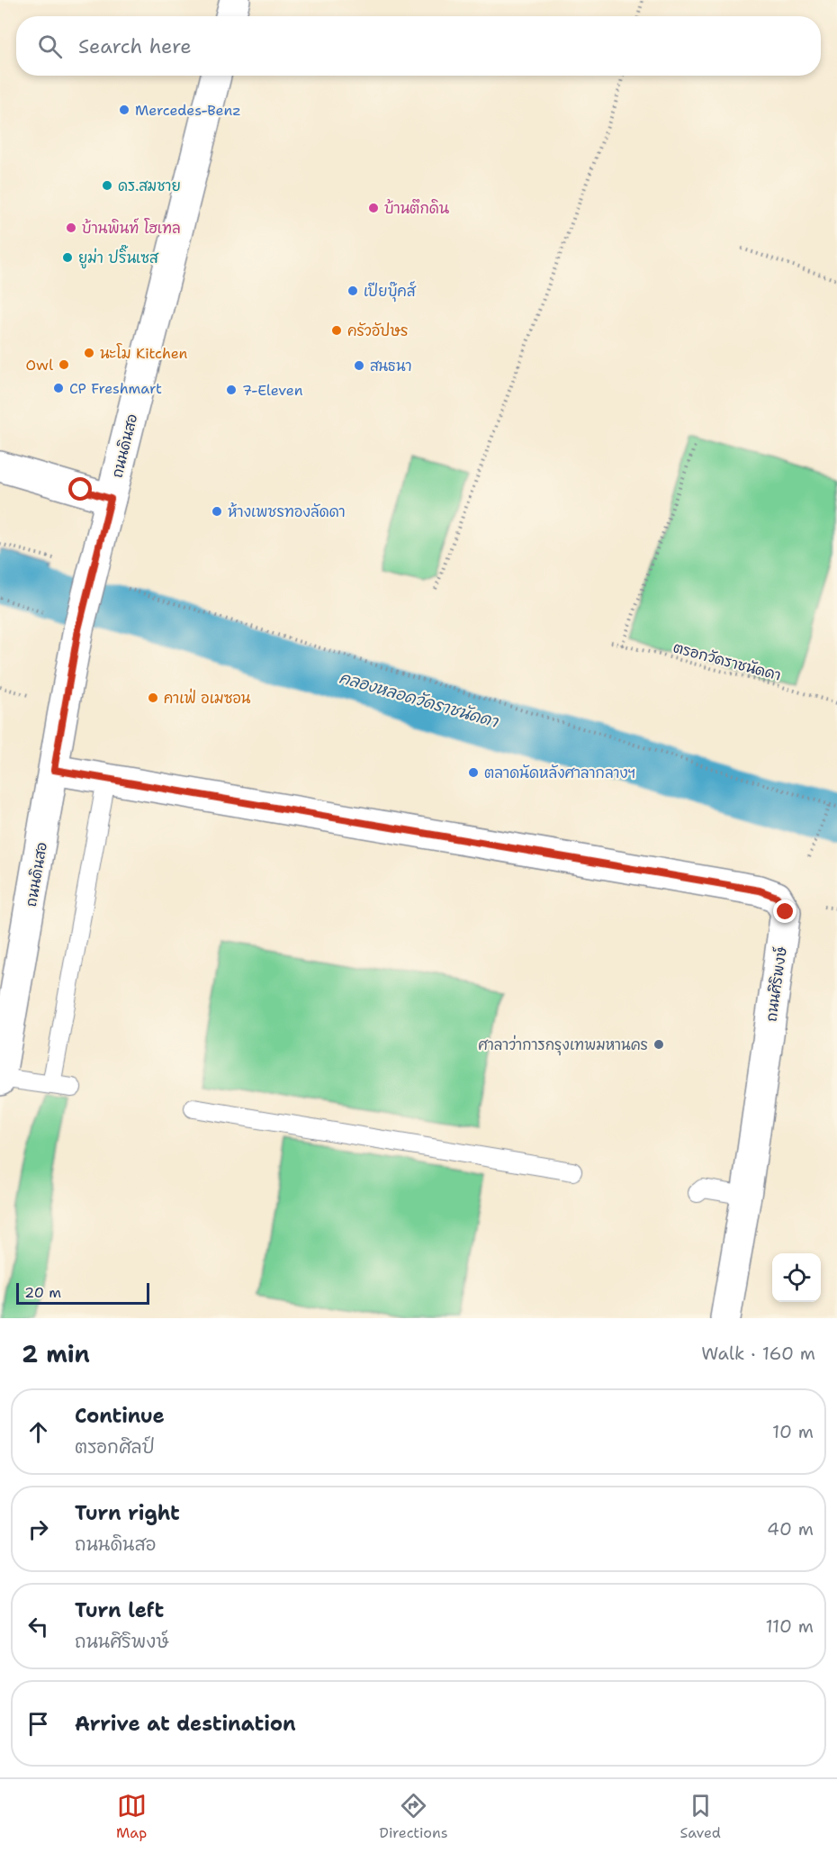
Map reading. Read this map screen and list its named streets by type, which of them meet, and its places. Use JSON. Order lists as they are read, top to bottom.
{
  "streets": {
    "street": ["ถนนดินสอ", "ถนนศิริพงษ์"],
    "path": ["ตรอกวัดราชนัดดา"]
  },
  "crossings": [
    ["ถนนดินสอ", "ถนนศิริพงษ์"]
  ],
  "water": ["คลองหลอดวัดราชนัดดา"],
  "places": [
    "Mercedes-Benz",
    "ดร.สมชาย",
    "บ้านตึกดิน",
    "บ้านพินท์ โฮเทล",
    "ยูม่า ปริ๊นเซส",
    "เปียบุ๊คส์",
    "ครัวอัปษร",
    "นะโม Kitchen",
    "Owl",
    "สนธนา",
    "CP Freshmart",
    "7-Eleven",
    "ห้างเพชรทองลัดดา",
    "คาเฟ่ อเมซอน",
    "ตลาดนัดหลังศาลากลางฯ",
    "ศาลาว่าการกรุงเทพมหานคร"
  ],
  "scale_bar": "20 m",
  "page": {
    "search": "Search here",
    "scale": "20 m",
    "heading": ["2 min", "Walk · 160 m"],
    "list": [
      ["Continue", "ตรอกศิลป์", "10 m"],
      ["Turn right", "ถนนดินสอ", "40 m"],
      ["Turn left", "ถนนศิริพงษ์", "110 m"],
      "Arrive at destination"
    ],
    "nav": ["Map", "Directions", "Saved"]
  }
}
